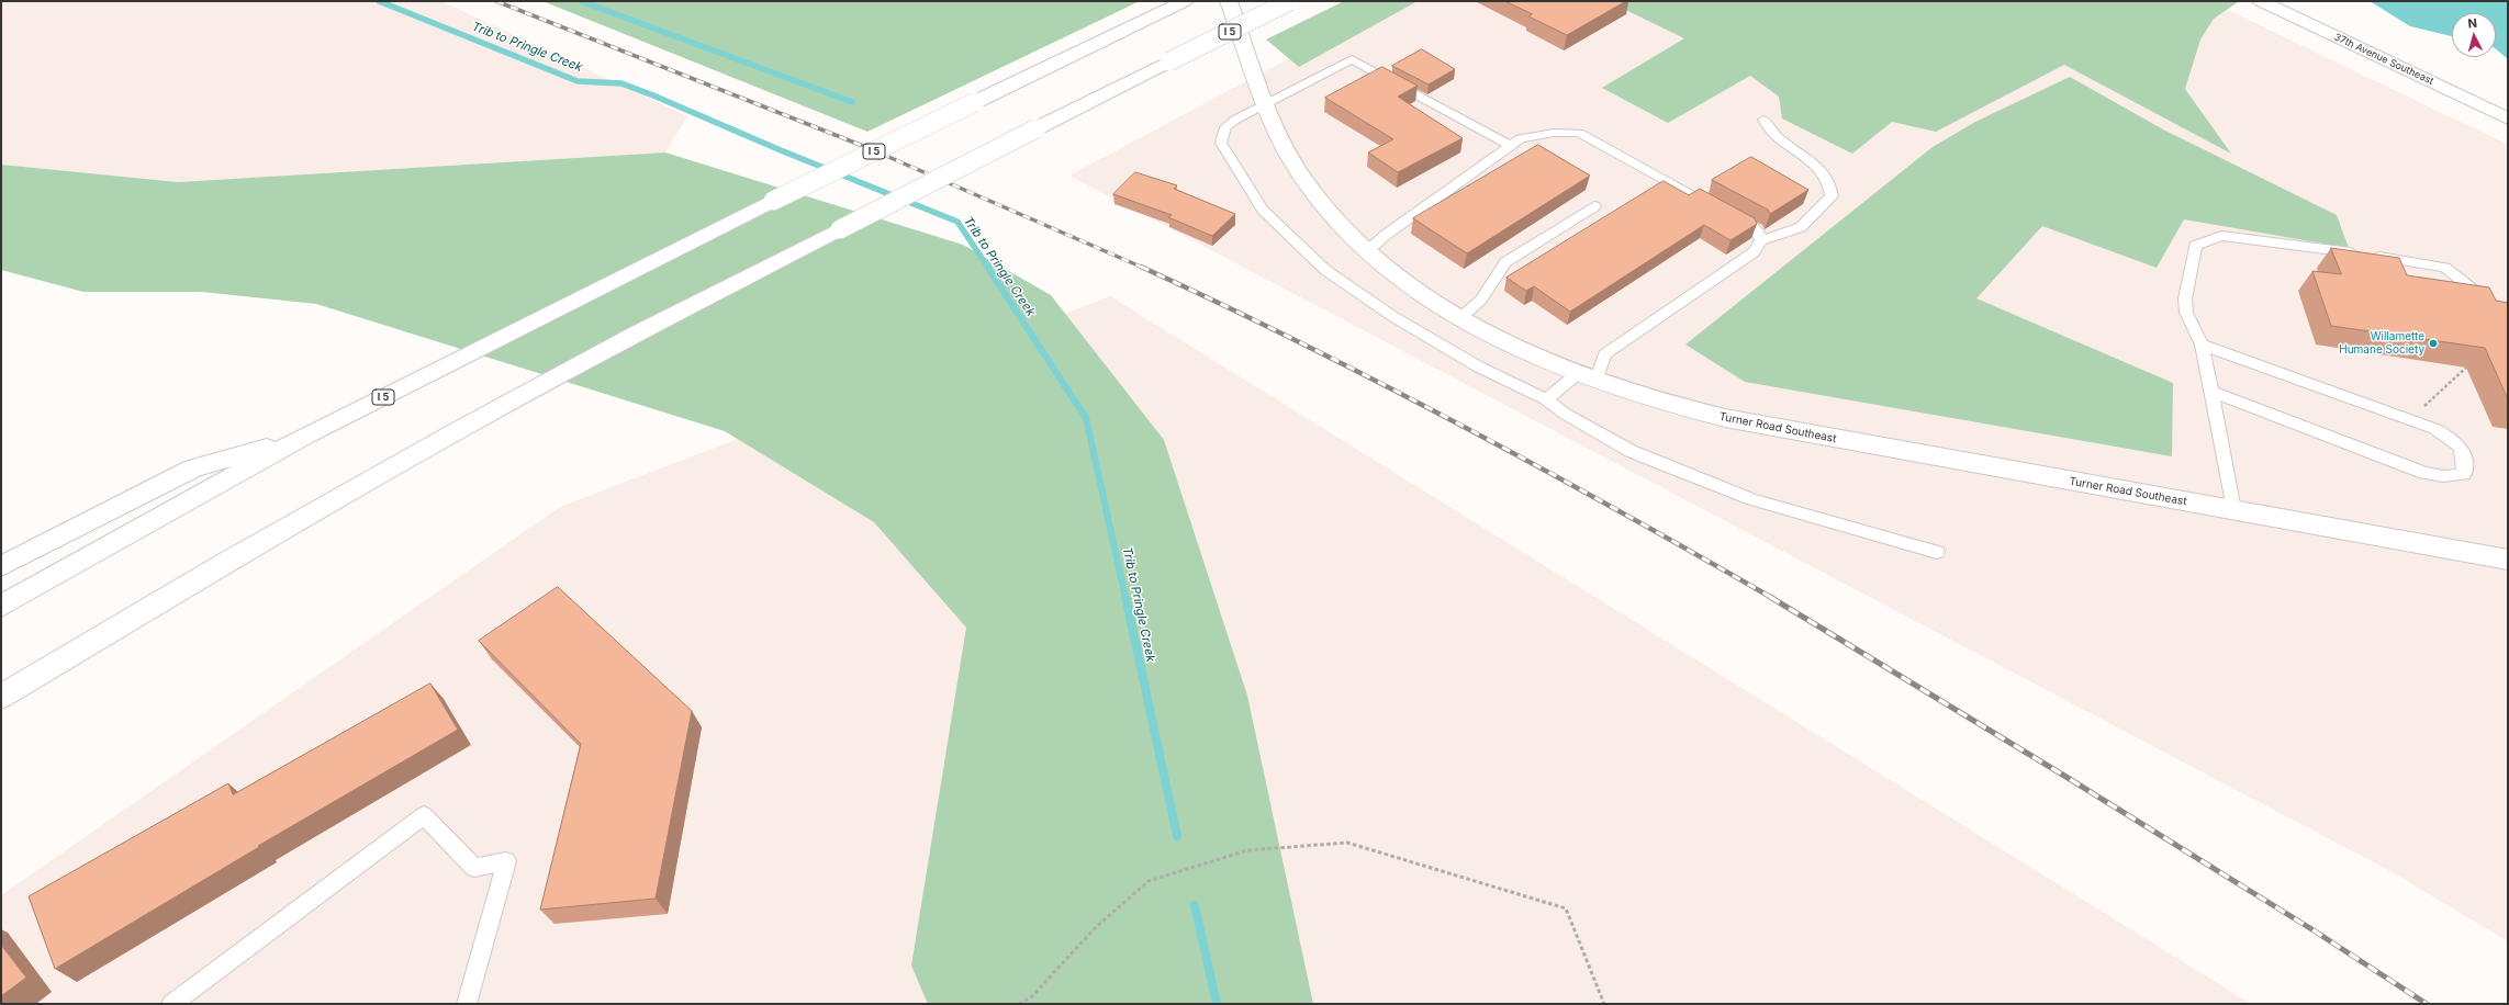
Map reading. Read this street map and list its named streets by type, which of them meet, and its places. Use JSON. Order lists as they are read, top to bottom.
{
  "streets": {
    "main road": ["I 5", "37th Avenue Southeast", "Turner Road Southeast"]
  },
  "water": ["Trib to Pringle Creek"],
  "places": ["Willamette Humane Society"],
  "north": "top"
}
